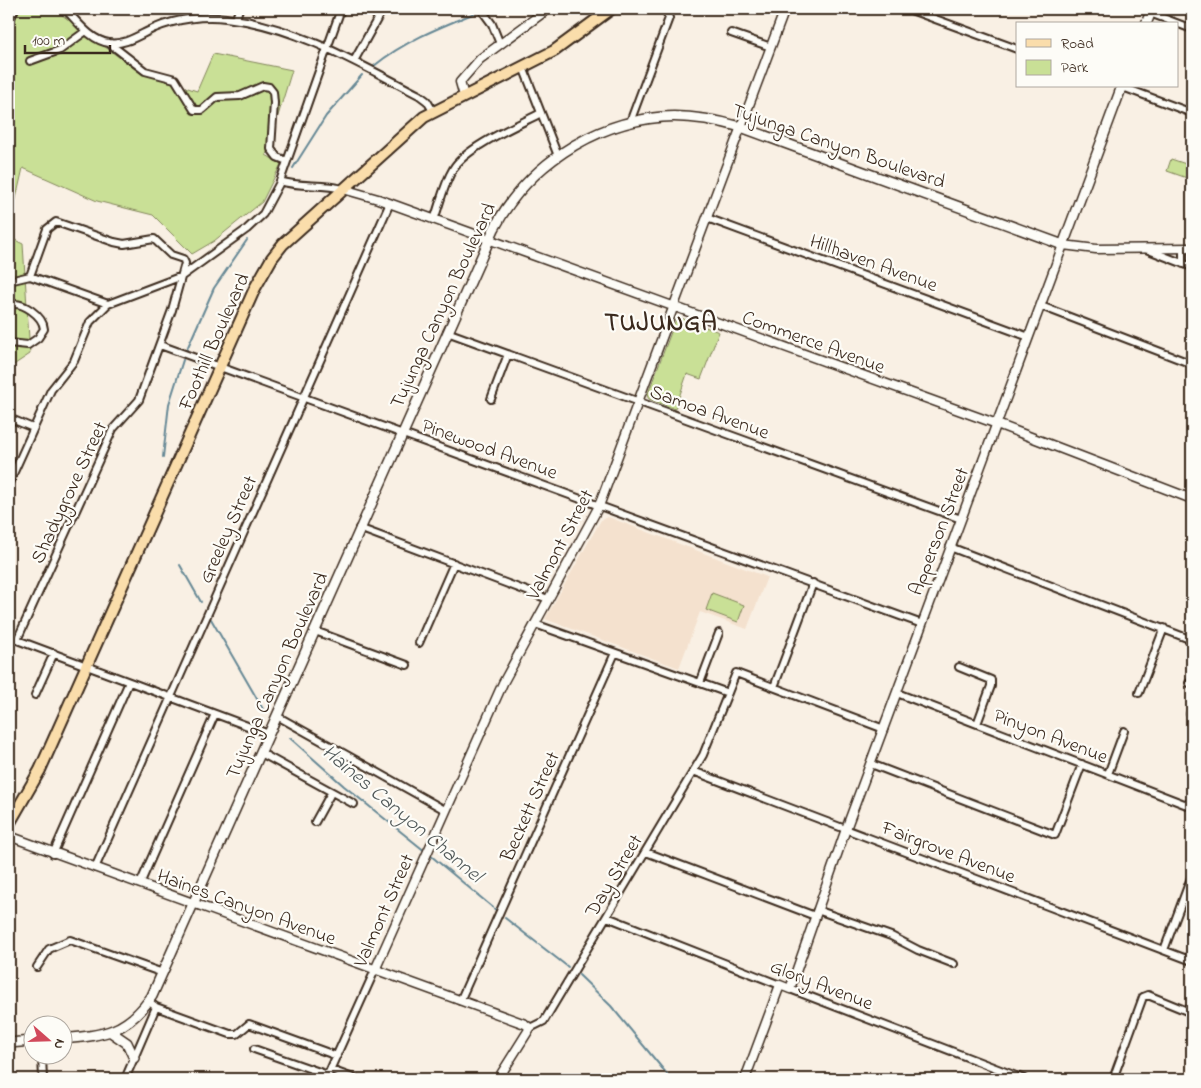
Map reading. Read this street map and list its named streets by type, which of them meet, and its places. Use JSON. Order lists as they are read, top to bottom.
{
  "streets": {
    "main road": ["Tujunga Canyon Boulevard", "Foothill Boulevard", "Apperson Street"],
    "street": [
      "Hillhaven Avenue",
      "Commerce Avenue",
      "Samoa Avenue",
      "Pinewood Avenue",
      "Shadygrove Street",
      "Greeley Street",
      "Valmont Street",
      "Pinyon Avenue",
      "Beckett Street",
      "Fairgrove Avenue",
      "Day Street",
      "Haines Canyon Avenue",
      "Glory Avenue"
    ]
  },
  "crossings": [
    ["Tujunga Canyon Boulevard", "Commerce Avenue"],
    ["Tujunga Canyon Boulevard", "Samoa Avenue"],
    ["Tujunga Canyon Boulevard", "Pinewood Avenue"],
    ["Tujunga Canyon Boulevard", "Apperson Street"],
    ["Tujunga Canyon Boulevard", "Valmont Street"],
    ["Tujunga Canyon Boulevard", "Haines Canyon Avenue"],
    ["Hillhaven Avenue", "Apperson Street"],
    ["Hillhaven Avenue", "Valmont Street"],
    ["Foothill Boulevard", "Commerce Avenue"],
    ["Foothill Boulevard", "Pinewood Avenue"],
    ["Commerce Avenue", "Greeley Street"],
    ["Commerce Avenue", "Apperson Street"],
    ["Commerce Avenue", "Valmont Street"],
    ["Samoa Avenue", "Apperson Street"],
    ["Samoa Avenue", "Valmont Street"],
    ["Pinewood Avenue", "Shadygrove Street"],
    ["Pinewood Avenue", "Greeley Street"],
    ["Pinewood Avenue", "Apperson Street"],
    ["Pinewood Avenue", "Valmont Street"],
    ["Greeley Street", "Haines Canyon Avenue"],
    ["Apperson Street", "Pinyon Avenue"],
    ["Apperson Street", "Fairgrove Avenue"],
    ["Apperson Street", "Glory Avenue"],
    ["Valmont Street", "Haines Canyon Avenue"],
    ["Beckett Street", "Haines Canyon Avenue"],
    ["Fairgrove Avenue", "Day Street"],
    ["Day Street", "Haines Canyon Avenue"],
    ["Day Street", "Glory Avenue"]
  ],
  "districts": ["TUJUNGA"],
  "water": ["Haines Canyon Channel"],
  "legend": ["Road", "Park"],
  "scale_bar": "100 m",
  "north": "right"
}
